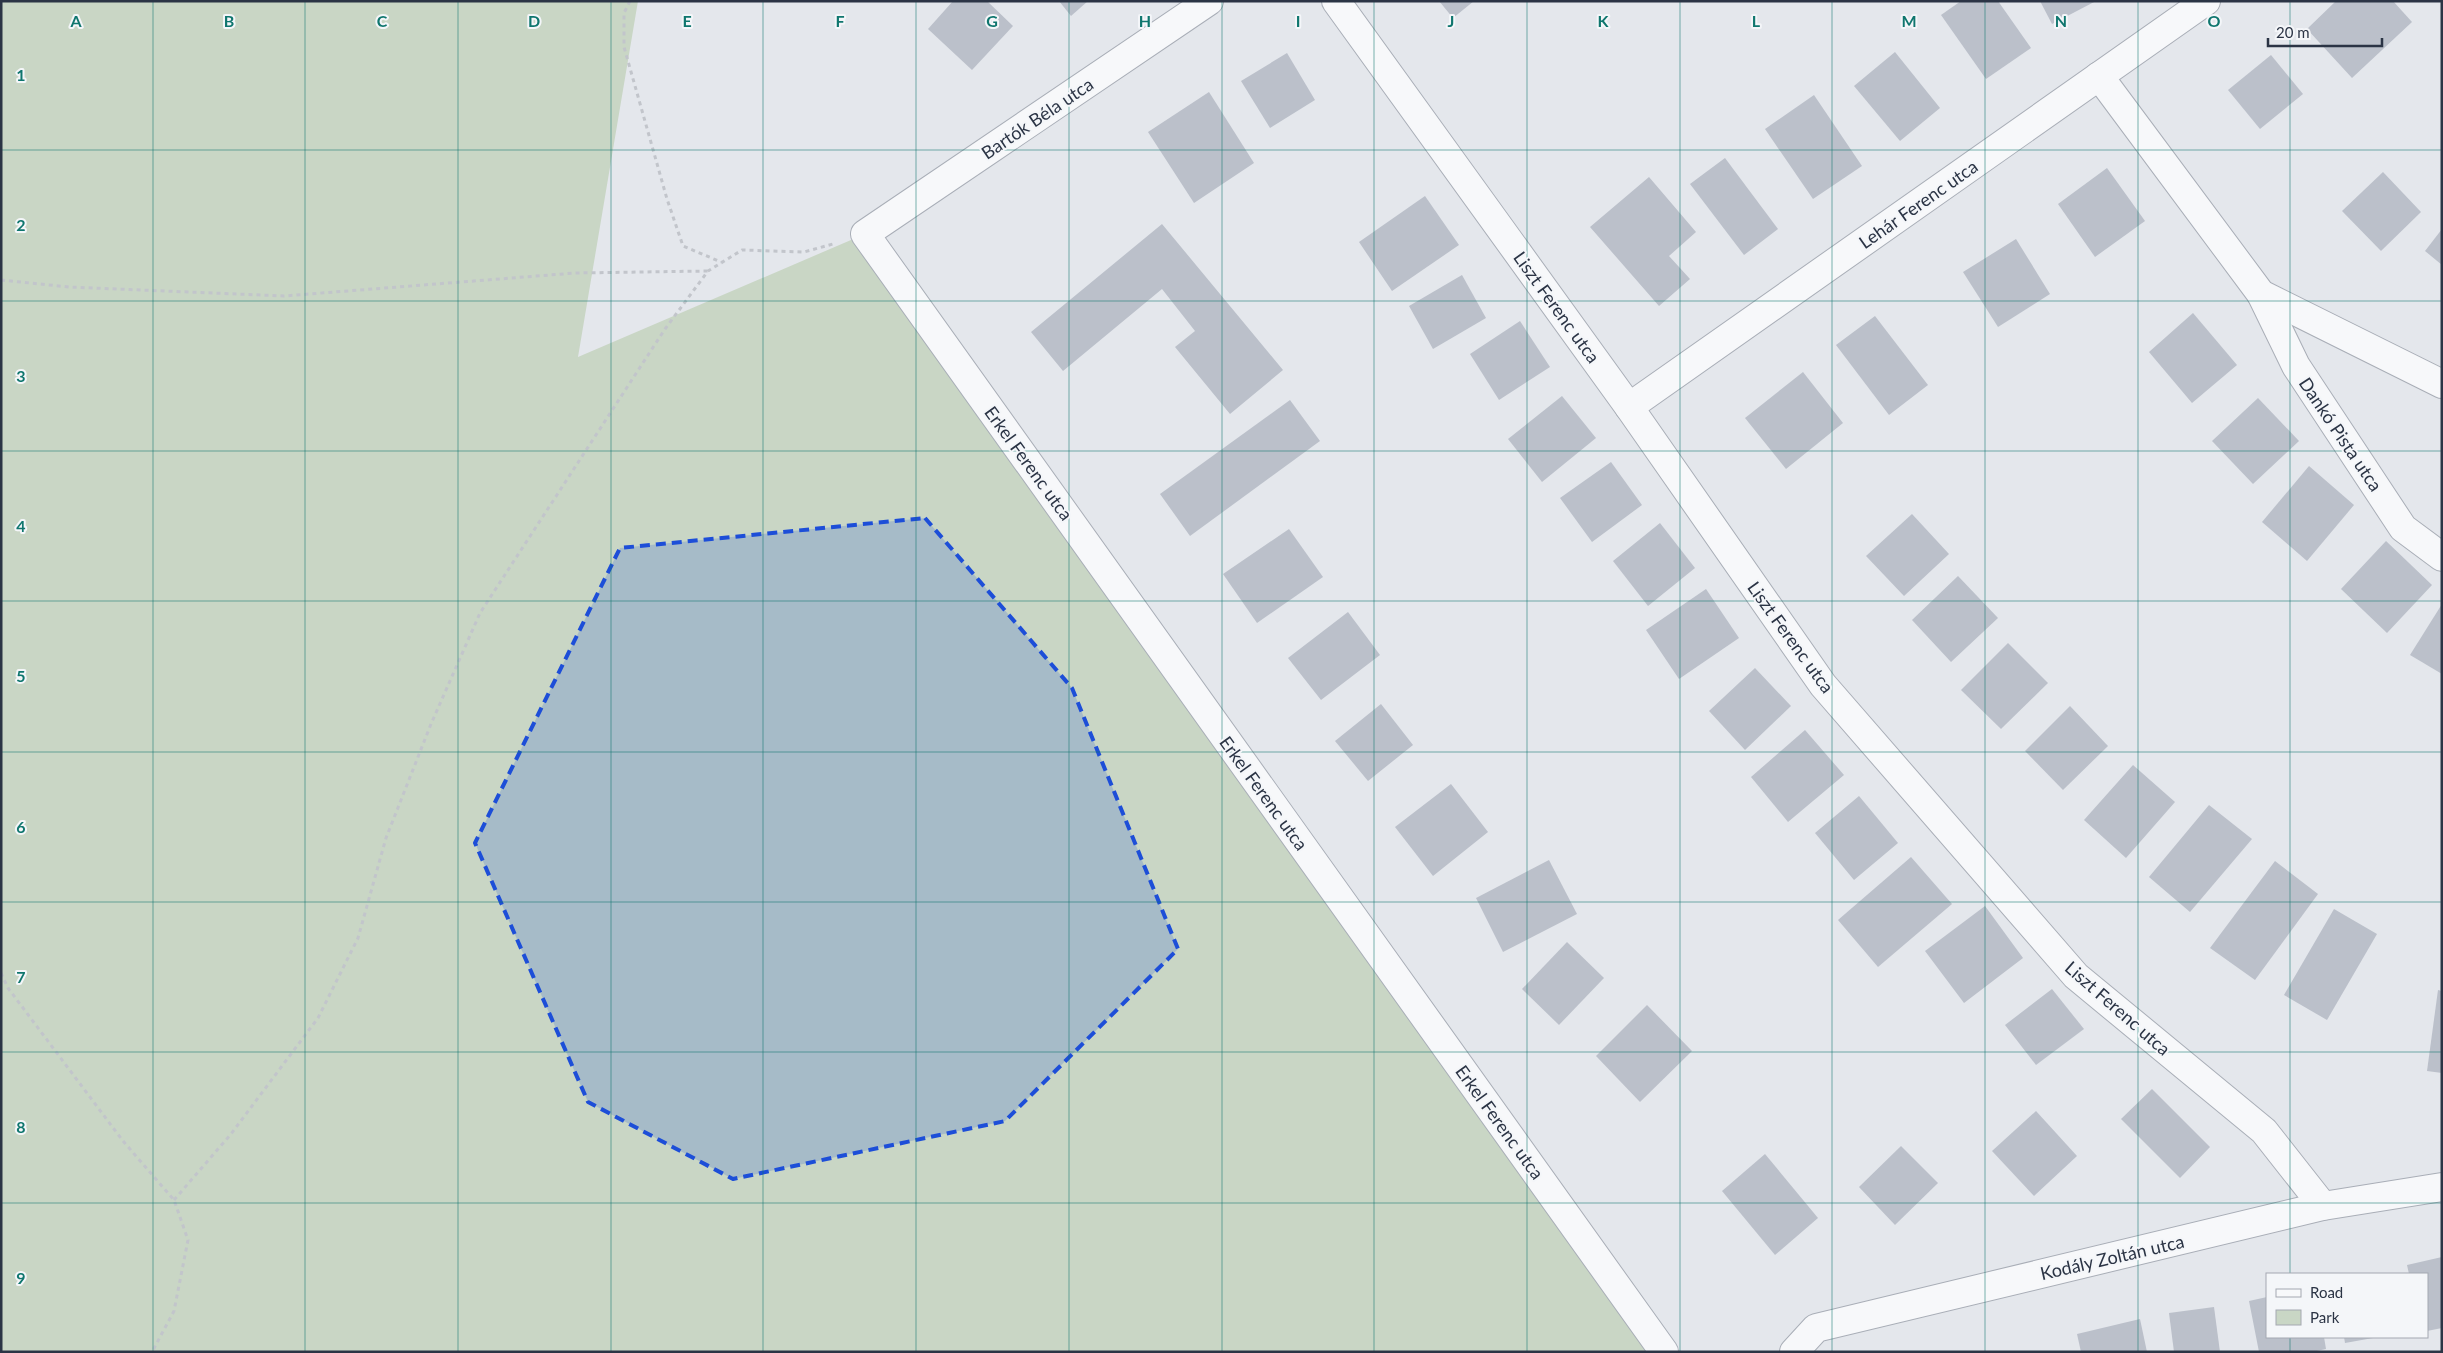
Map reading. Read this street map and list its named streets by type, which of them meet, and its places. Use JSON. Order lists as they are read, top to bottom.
{
  "streets": {
    "street": [
      "Bartók Béla utca",
      "Lehár Ferenc utca",
      "Liszt Ferenc utca",
      "Dankó Pista utca",
      "Erkel Ferenc utca",
      "Kodály Zoltán utca"
    ]
  },
  "crossings": [
    ["Bartók Béla utca", "Erkel Ferenc utca"],
    ["Lehár Ferenc utca", "Liszt Ferenc utca"],
    ["Lehár Ferenc utca", "Dankó Pista utca"],
    ["Liszt Ferenc utca", "Kodály Zoltán utca"]
  ],
  "legend": ["Road", "Park"],
  "scale_bar": "20 m",
  "grid": {
    "columns": [
      "A",
      "B",
      "C",
      "D",
      "E",
      "F",
      "G",
      "H",
      "I",
      "J",
      "K",
      "L",
      "M",
      "N",
      "O"
    ],
    "rows": [
      "1",
      "2",
      "3",
      "4",
      "5",
      "6",
      "7",
      "8",
      "9"
    ]
  }
}
